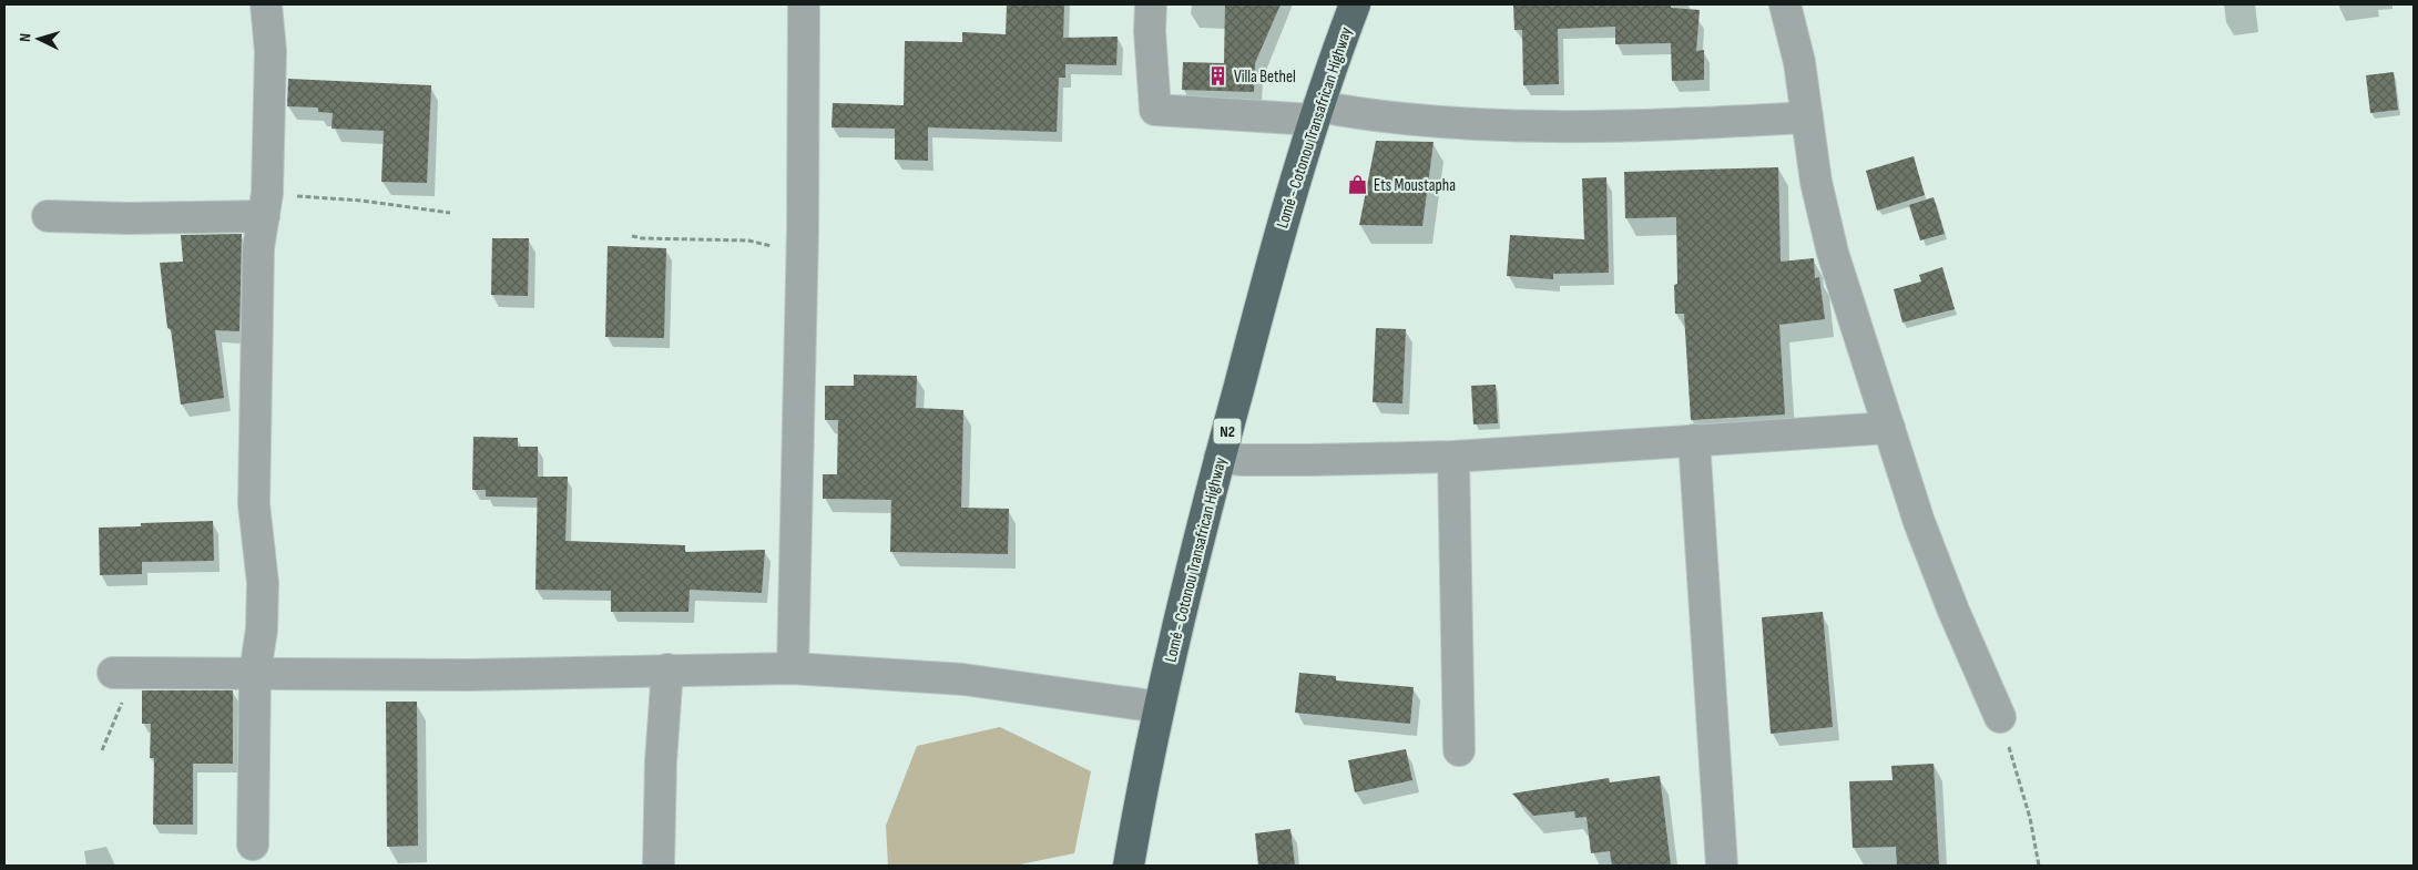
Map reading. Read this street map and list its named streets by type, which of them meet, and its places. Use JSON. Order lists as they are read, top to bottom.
{
  "streets": {
    "highway": ["Lomé - Cotonou Transafrican Highway", "N2"]
  },
  "places": {
    "building": ["Villa Bethel"],
    "shop": ["Ets Moustapha"]
  },
  "north": "left"
}
